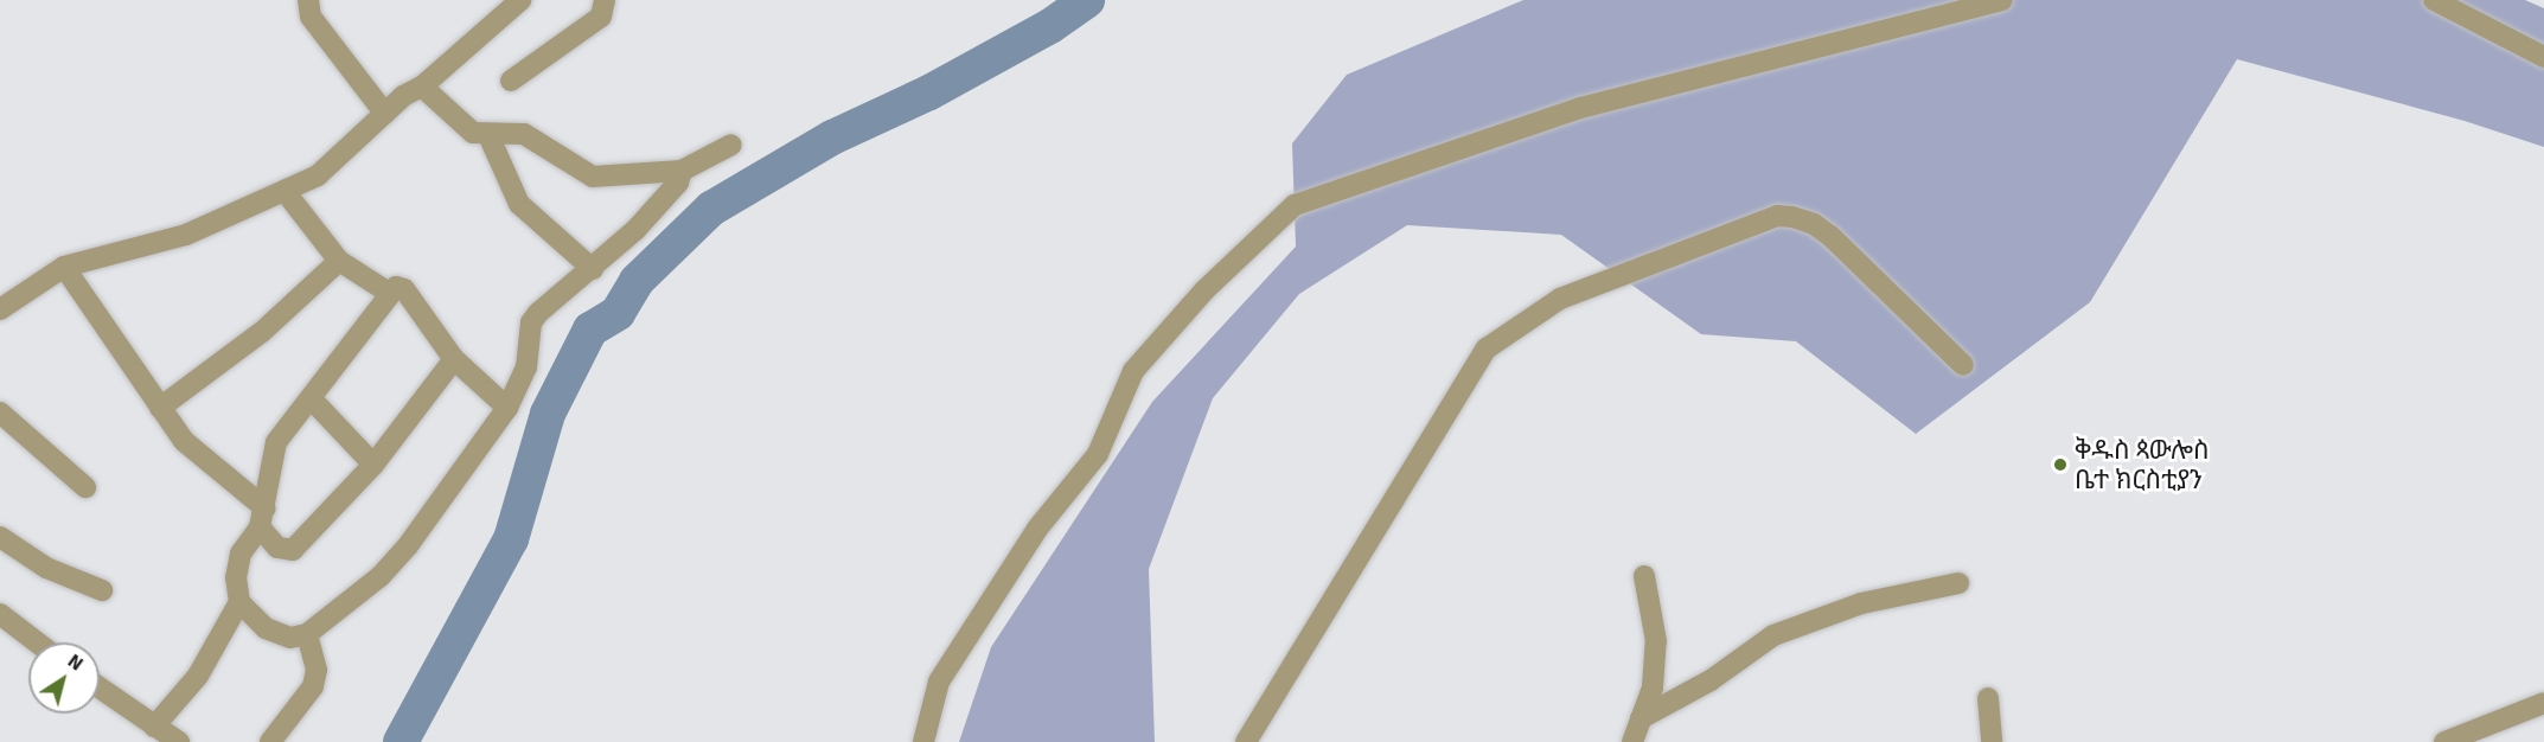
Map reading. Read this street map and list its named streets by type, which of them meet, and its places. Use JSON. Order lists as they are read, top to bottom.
{
  "places": ["ቅዱስ ጳውሎስ ቤተ ክርስቲያን"],
  "north": "top right"
}
